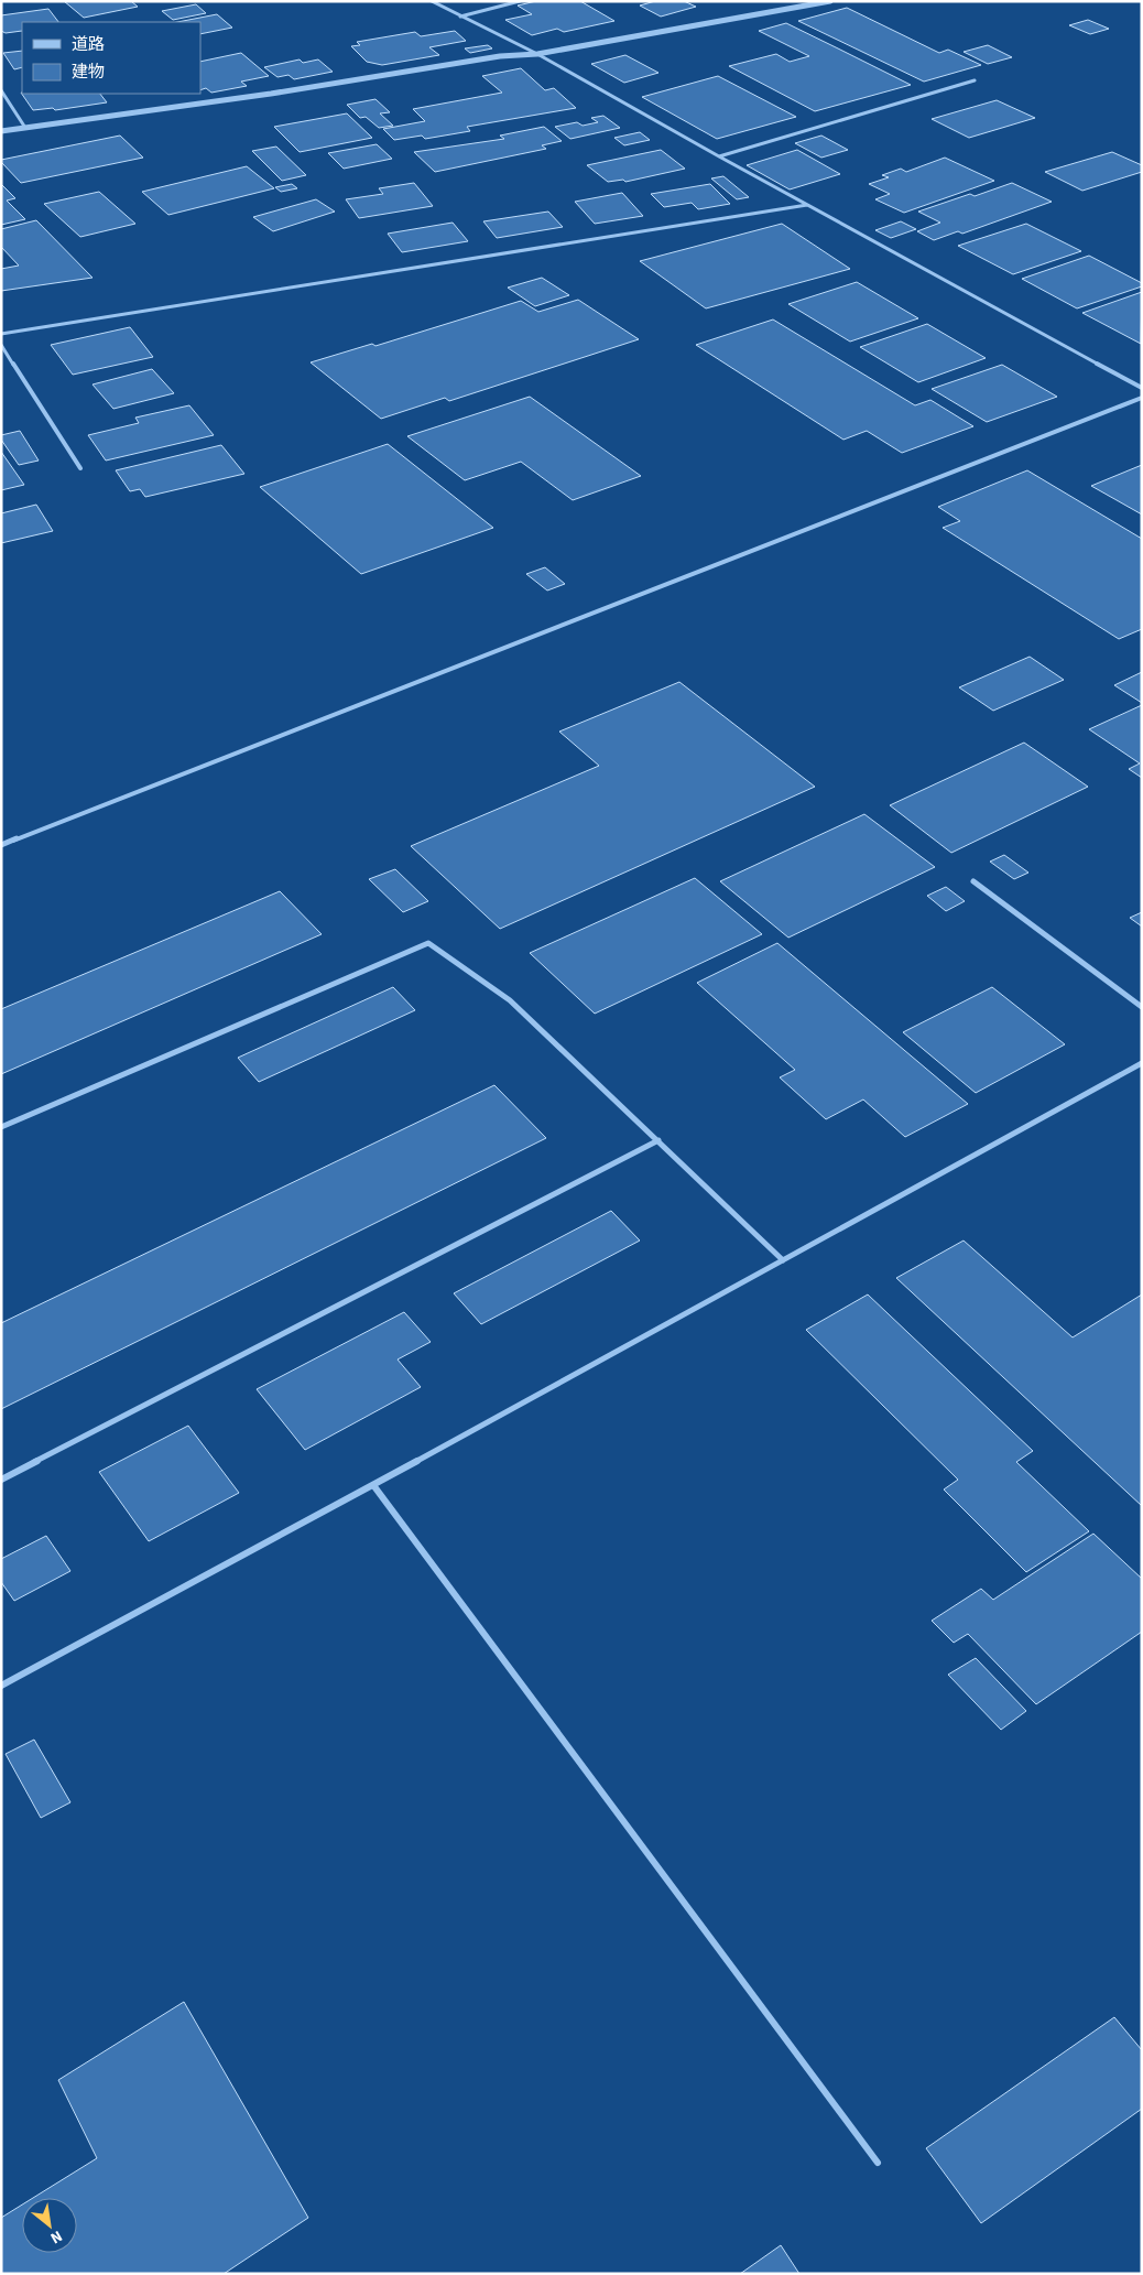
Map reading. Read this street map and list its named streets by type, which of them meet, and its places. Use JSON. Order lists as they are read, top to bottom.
{
  "legend": ["道路", "建物"],
  "north": "bottom right"
}
